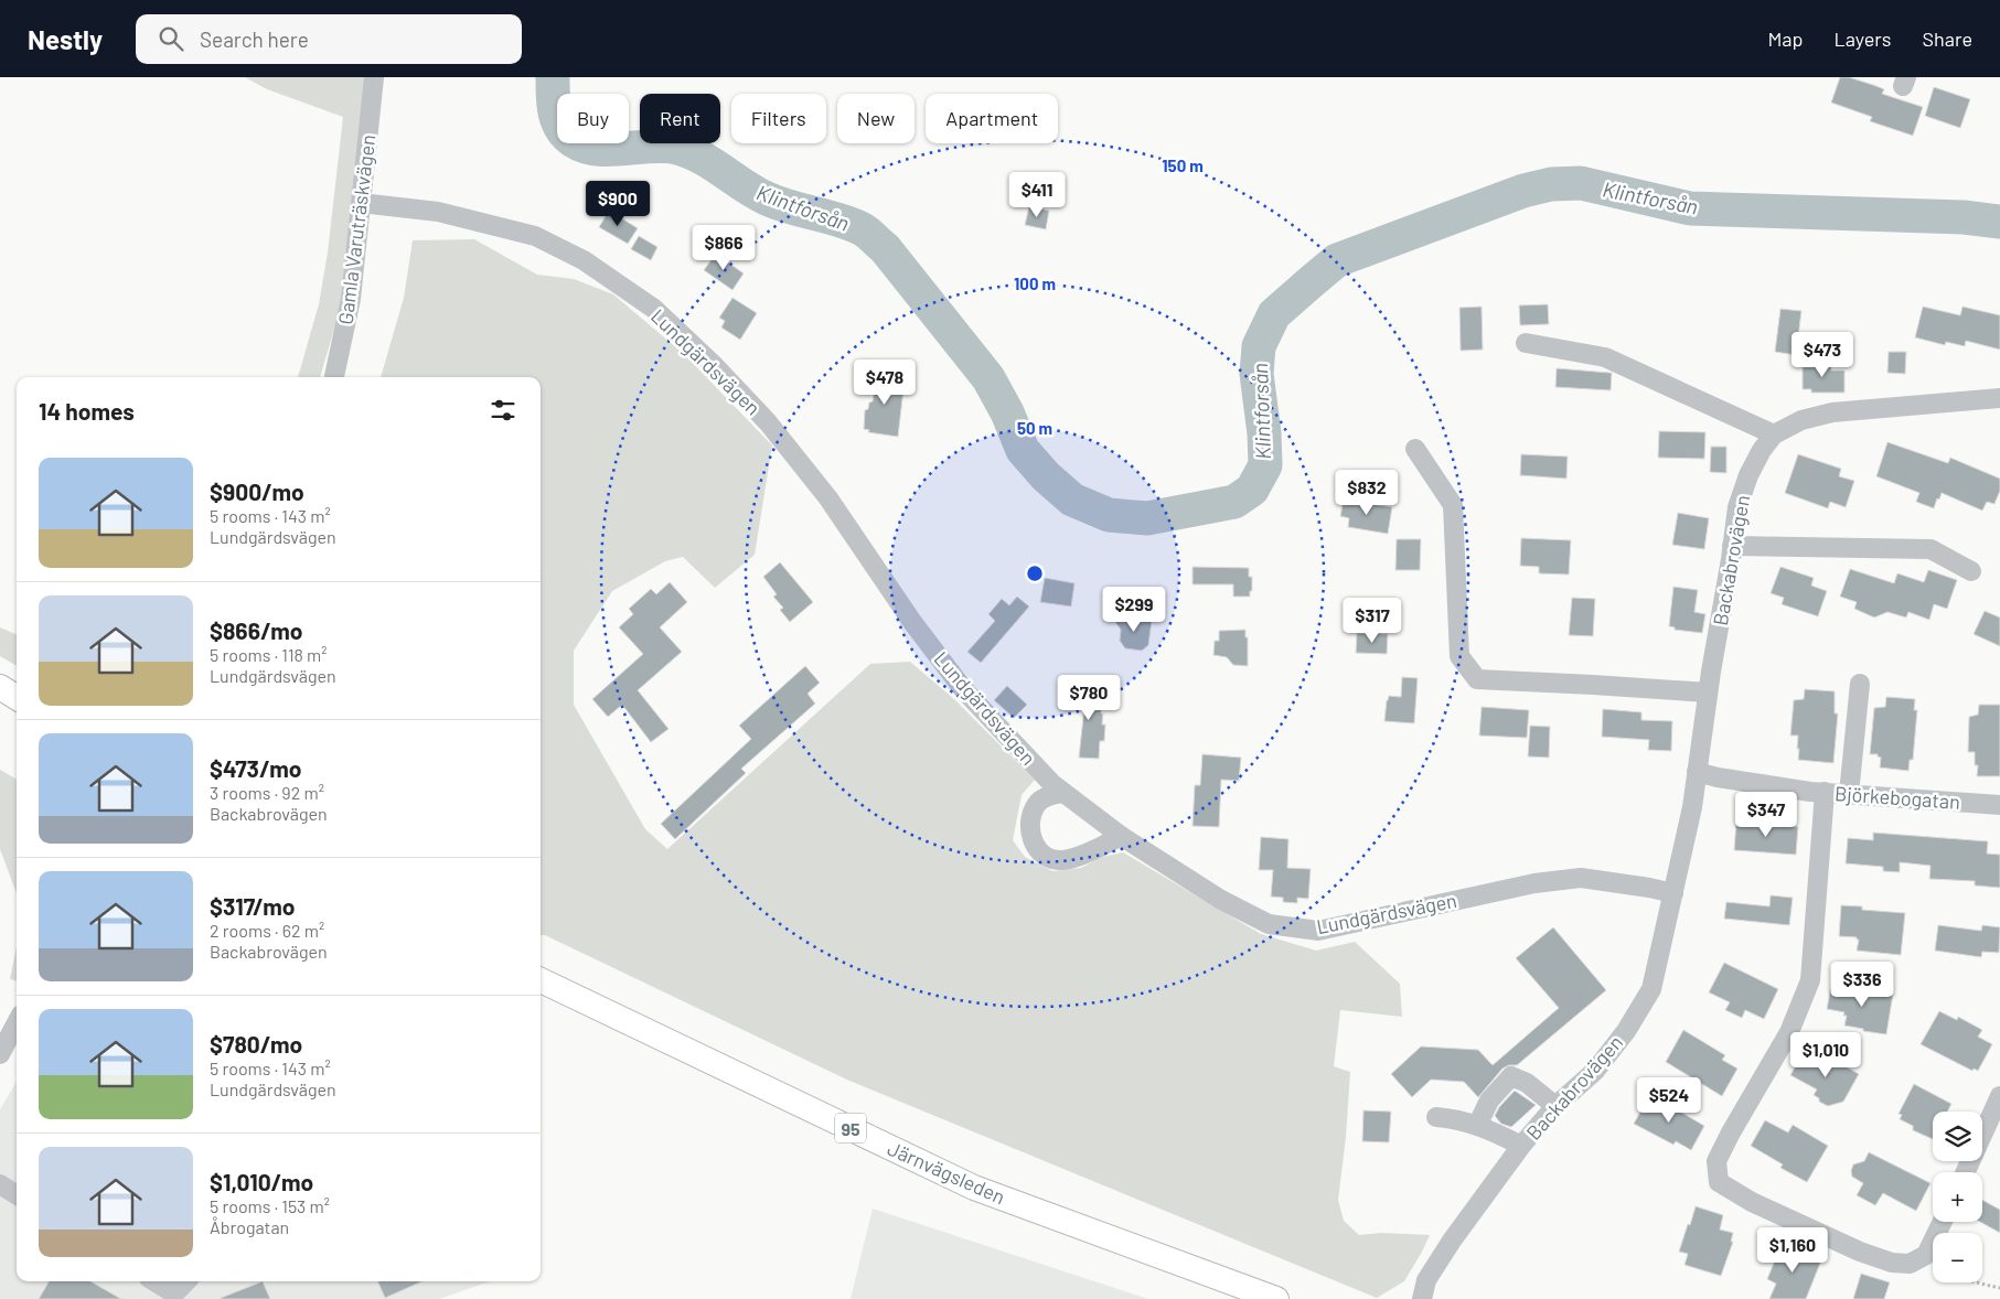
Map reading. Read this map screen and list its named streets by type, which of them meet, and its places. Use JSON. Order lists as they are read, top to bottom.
{
  "streets": {
    "main road": ["95", "Järnvägsleden"],
    "street": [
      "Gamla Varuträskvägen",
      "Lundgärdsvägen",
      "Backabrovägen",
      "Björkebogatan"
    ]
  },
  "crossings": [
    ["Gamla Varuträskvägen", "Lundgärdsvägen"],
    ["Lundgärdsvägen", "Backabrovägen"],
    ["Backabrovägen", "Björkebogatan"]
  ],
  "water": ["Klintforsån"],
  "page": {
    "header": "Nestly",
    "search": "Search here",
    "nav": ["Map", "Layers", "Share"],
    "chip": [
      "Buy",
      "Rent",
      "Filters",
      "New",
      "Apartment"
    ],
    "price": [
      "$411",
      "$900",
      "$866",
      "$473",
      "$478",
      "$832",
      "$299",
      "$317",
      "$780",
      "$347",
      "$336",
      "$1,010",
      "$524",
      "$1,160"
    ],
    "heading": "14 homes",
    "list": [
      {
        "name": "$900/mo",
        "note": "5 rooms · 143 m² · Lundgärdsvägen"
      },
      {
        "name": "$866/mo",
        "note": "5 rooms · 118 m² · Lundgärdsvägen"
      },
      {
        "name": "$473/mo",
        "note": "3 rooms · 92 m² · Backabrovägen"
      },
      {
        "name": "$317/mo",
        "note": "2 rooms · 62 m² · Backabrovägen"
      },
      {
        "name": "$780/mo",
        "note": "5 rooms · 143 m² · Lundgärdsvägen"
      },
      {
        "name": "$1,010/mo",
        "note": "5 rooms · 153 m² · Åbrogatan"
      }
    ],
    "map_buttons": ["+", "−"]
  },
  "rings": ["150 m", "100 m", "50 m"]
}
